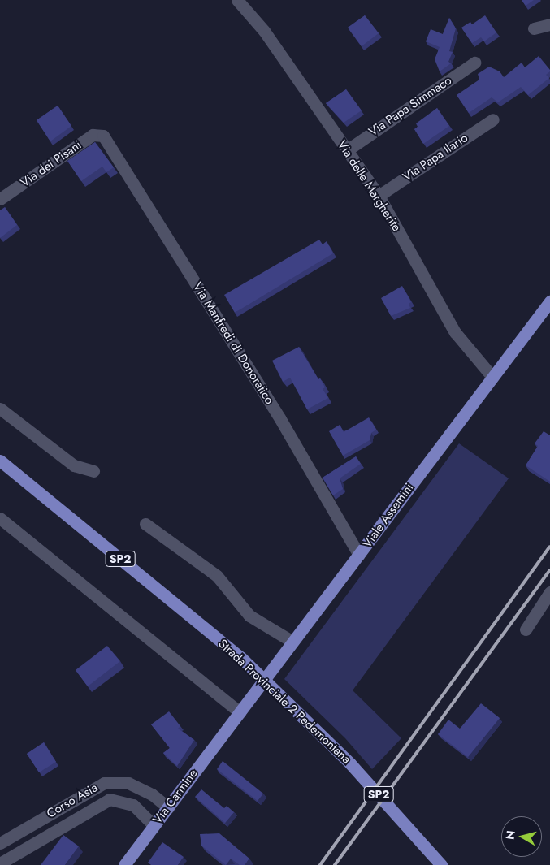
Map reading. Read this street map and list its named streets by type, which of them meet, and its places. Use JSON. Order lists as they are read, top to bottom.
{
  "streets": {
    "main road": [
      "Viale Assemini",
      "SP2",
      "Strada Provinciale 2 Pedemontana",
      "Via Carmine"
    ],
    "street": [
      "Via Papa Simmaco",
      "Via Papa Ilario",
      "Via dei Pisani",
      "Via delle Margherite",
      "Via Manfredi di Donoratico",
      "Corso Asia"
    ]
  },
  "crossings": [
    ["Via Papa Simmaco", "Via delle Margherite"],
    ["Via Papa Ilario", "Via delle Margherite"],
    ["Via dei Pisani", "Via Manfredi di Donoratico"],
    ["Via delle Margherite", "Viale Assemini"],
    ["Via Manfredi di Donoratico", "Viale Assemini"],
    ["Viale Assemini", "Via Carmine"],
    ["Via Carmine", "Corso Asia"]
  ],
  "north": "left"
}
